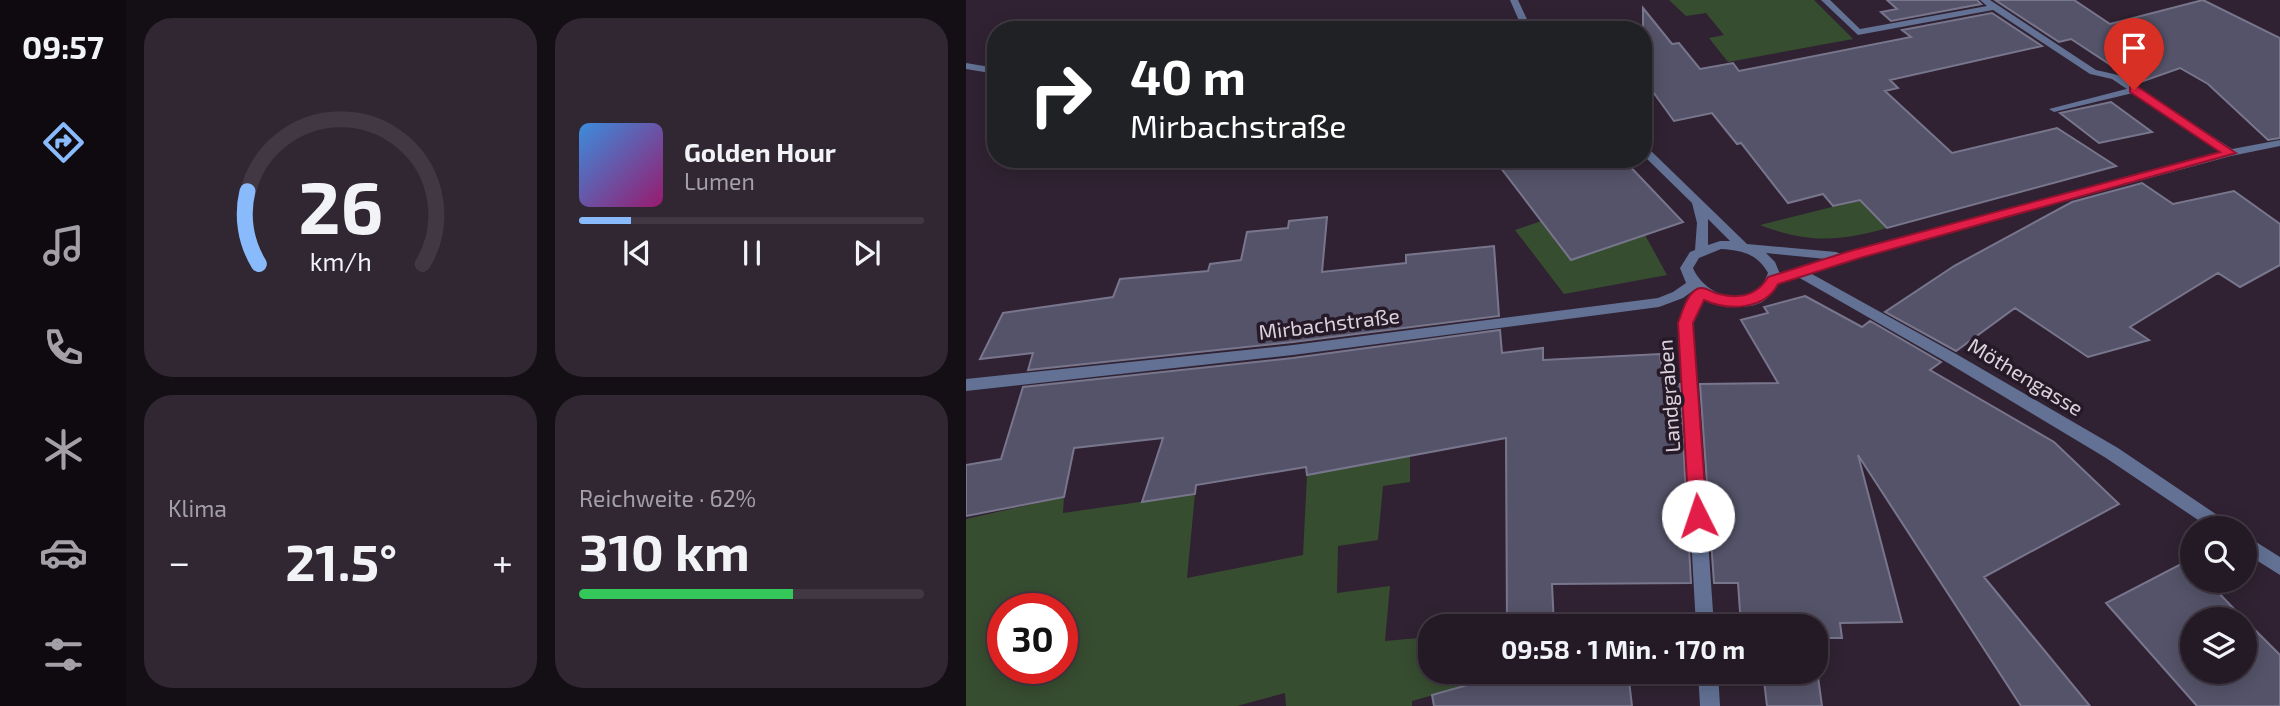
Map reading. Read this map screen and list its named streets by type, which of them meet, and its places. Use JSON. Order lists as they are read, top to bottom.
{
  "streets": {
    "street": ["Mirbachstraße", "Möthengasse", "Landgraben"]
  },
  "crossings": [
    ["Mirbachstraße", "Landgraben"]
  ],
  "page": {
    "tabs": "09:57",
    "turn": ["40 m", "Mirbachstraße"],
    "song": ["Golden Hour", "Lumen"],
    "tile": [
      "Klima",
      ["Reichweite · 62%", "310 km"]
    ],
    "heat": ["−", "21.5°", "+"],
    "limit": "30",
    "trip": "09:58 · 1 Min. · 170 m",
    "gauge": ["26", "km/h"]
  }
}
